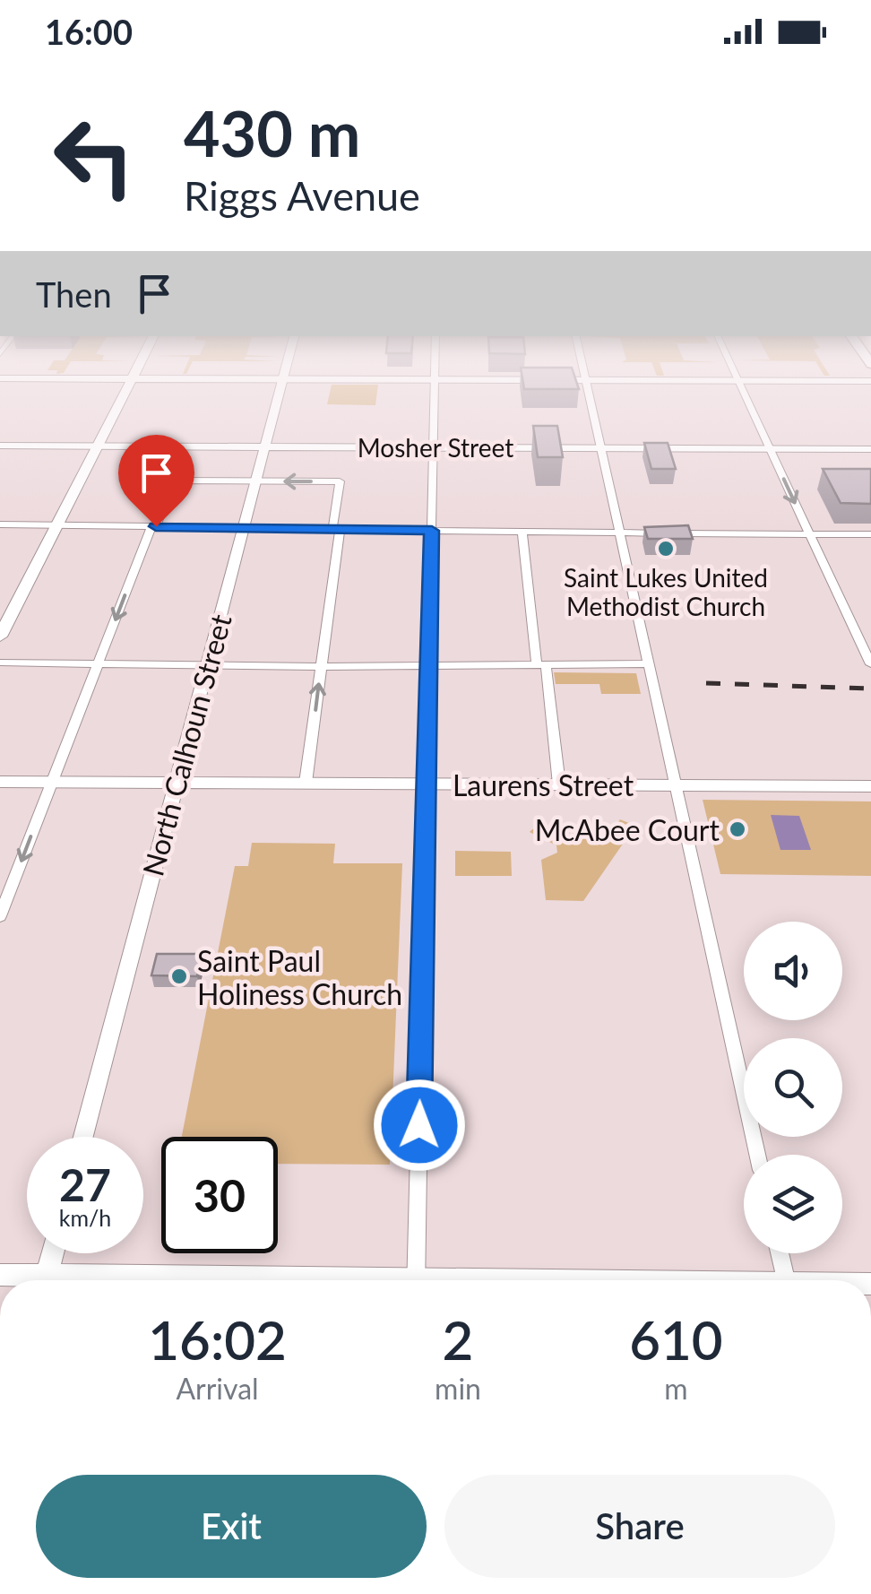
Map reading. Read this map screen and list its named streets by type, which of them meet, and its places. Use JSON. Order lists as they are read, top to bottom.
{
  "streets": {
    "street": ["Mosher Street", "North Calhoun Street", "Laurens Street"]
  },
  "crossings": [
    ["Mosher Street", "North Calhoun Street"],
    ["North Calhoun Street", "Laurens Street"]
  ],
  "places": ["Saint Lukes United Methodist Church", "McAbee Court", "Saint Paul Holiness Church"],
  "page": {
    "status": "16:00",
    "turn": ["430 m", "Riggs Avenue"],
    "then": "Then",
    "speed": "27 km/h",
    "limit": "30",
    "eta": [
      "16:02",
      "Arrival",
      "2",
      "min",
      "610",
      "m"
    ],
    "buttons": ["Exit", "Share"]
  }
}
